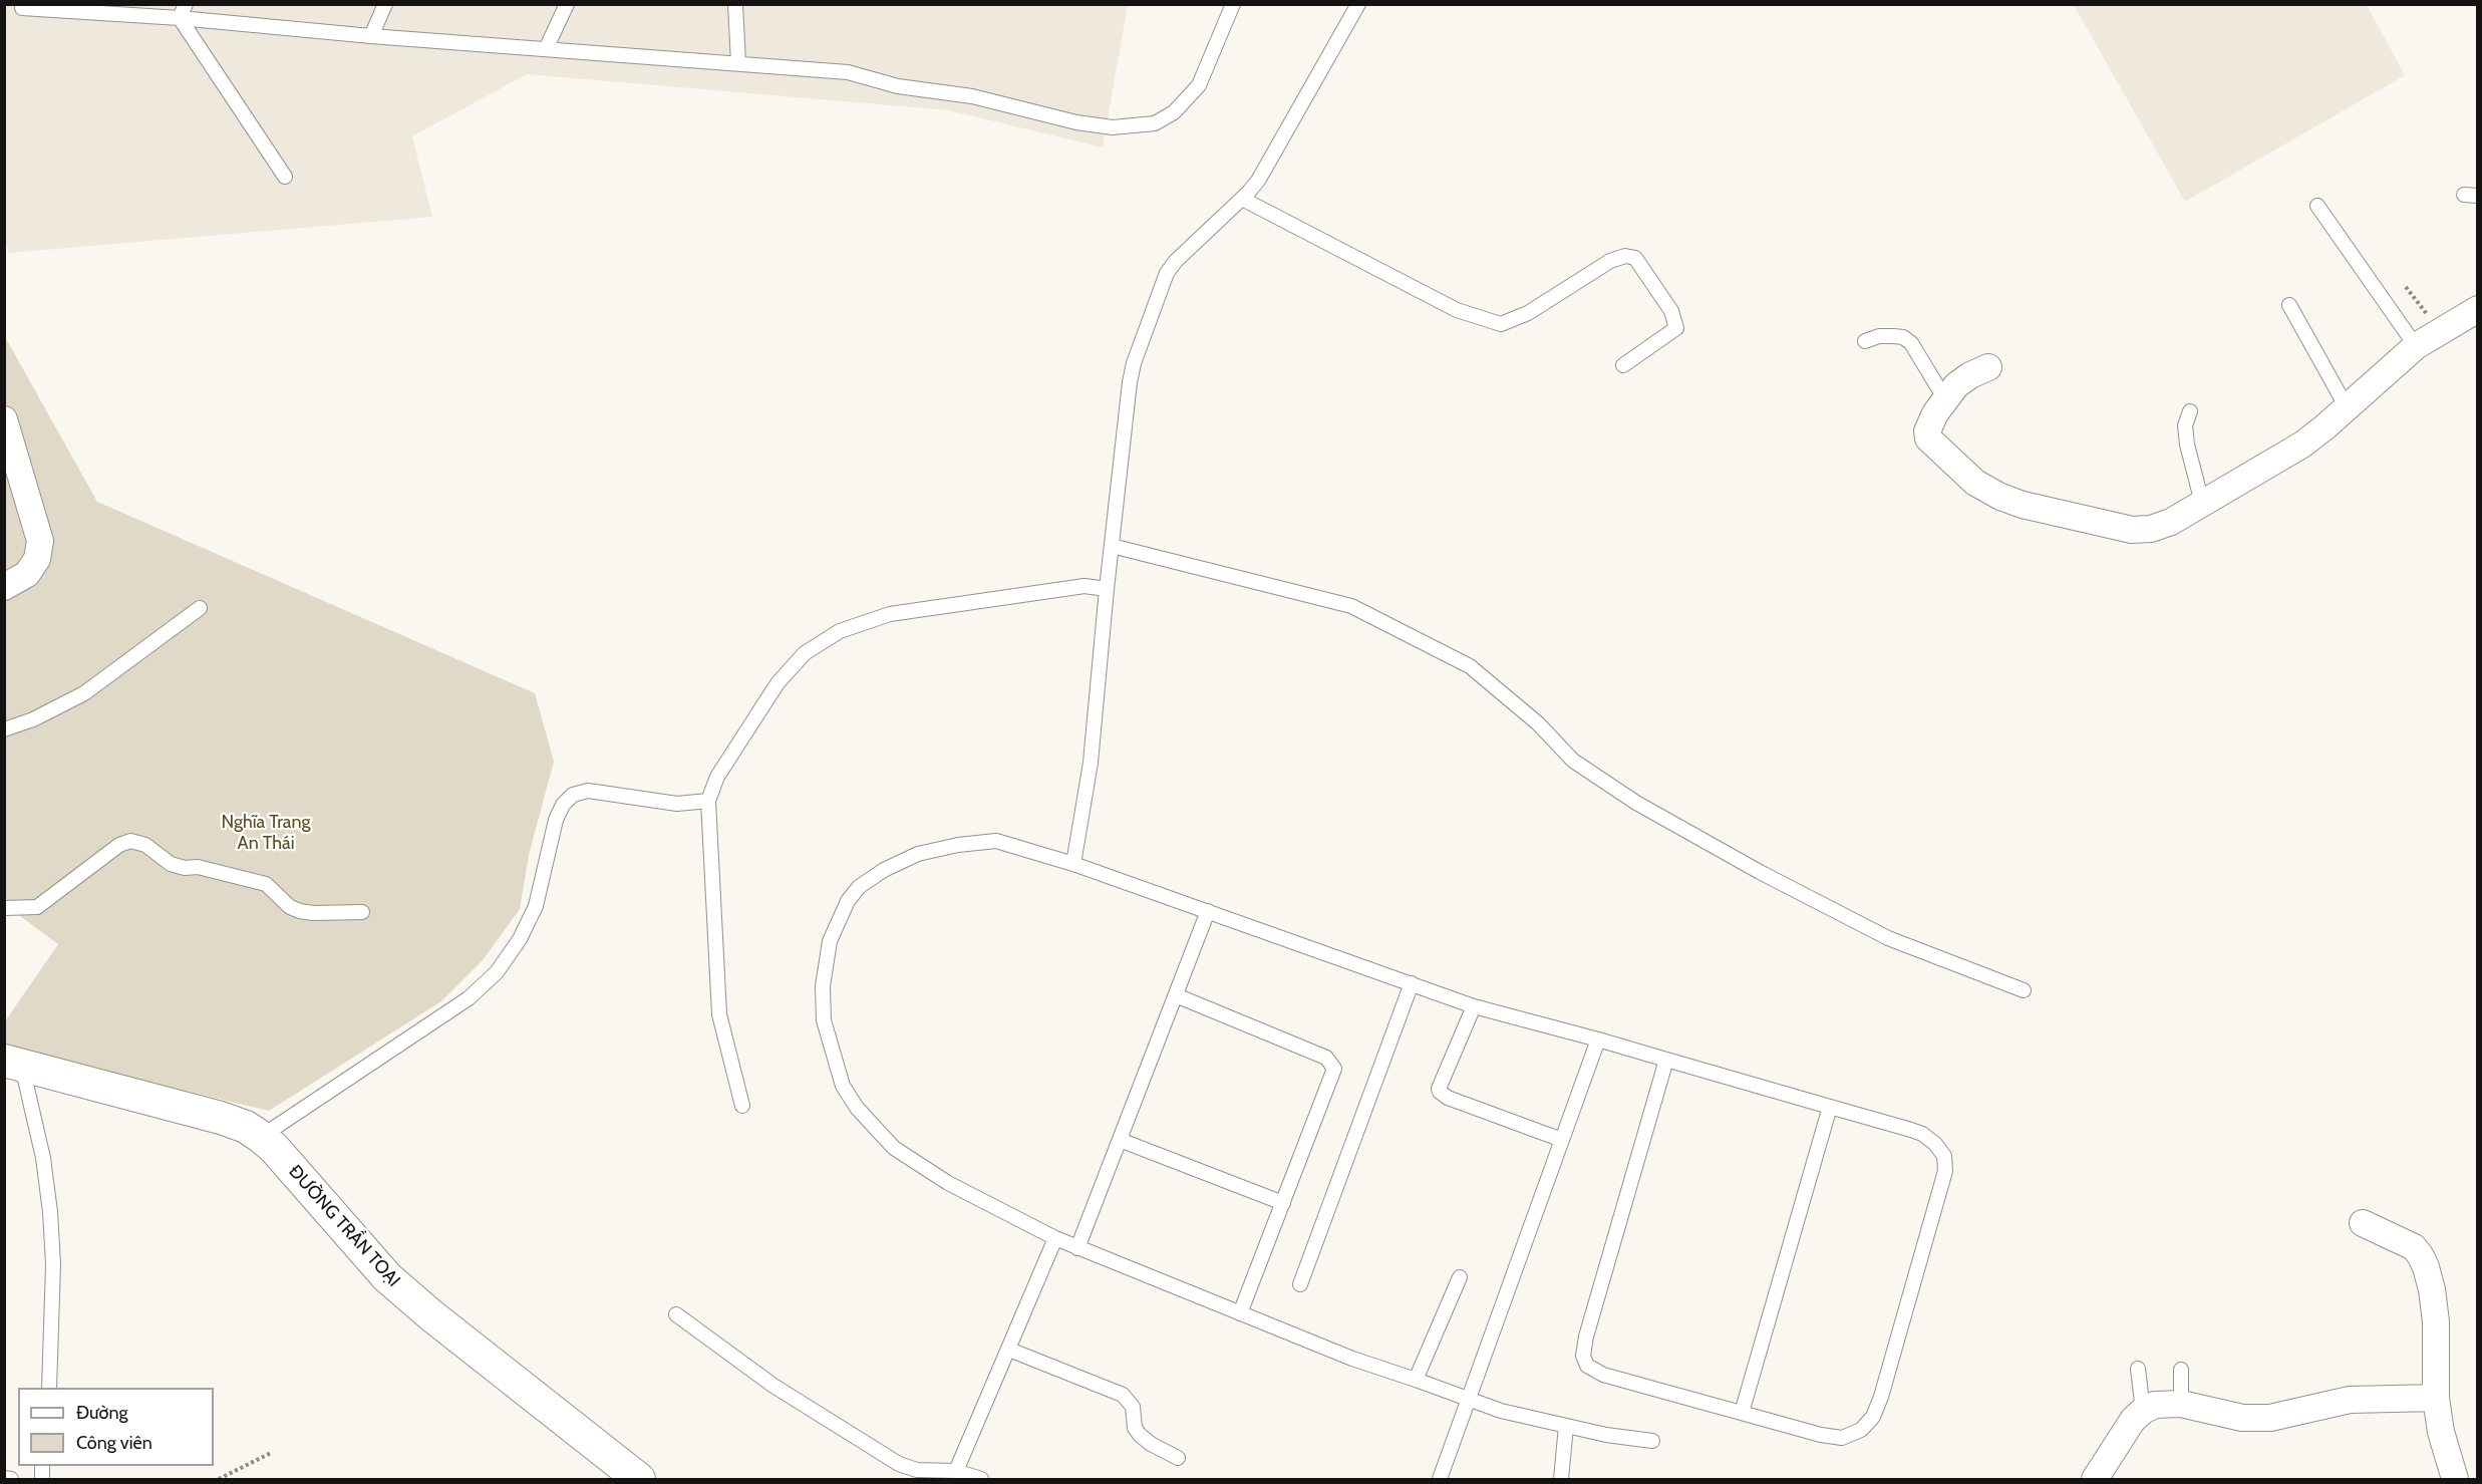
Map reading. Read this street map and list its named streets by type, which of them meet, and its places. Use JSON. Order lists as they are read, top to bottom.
{
  "streets": {
    "street": ["ĐƯỜNG TRẦN TOẠI"]
  },
  "parks": ["Nghĩa Trang An Thái"],
  "legend": ["Đường", "Công viên"]
}
